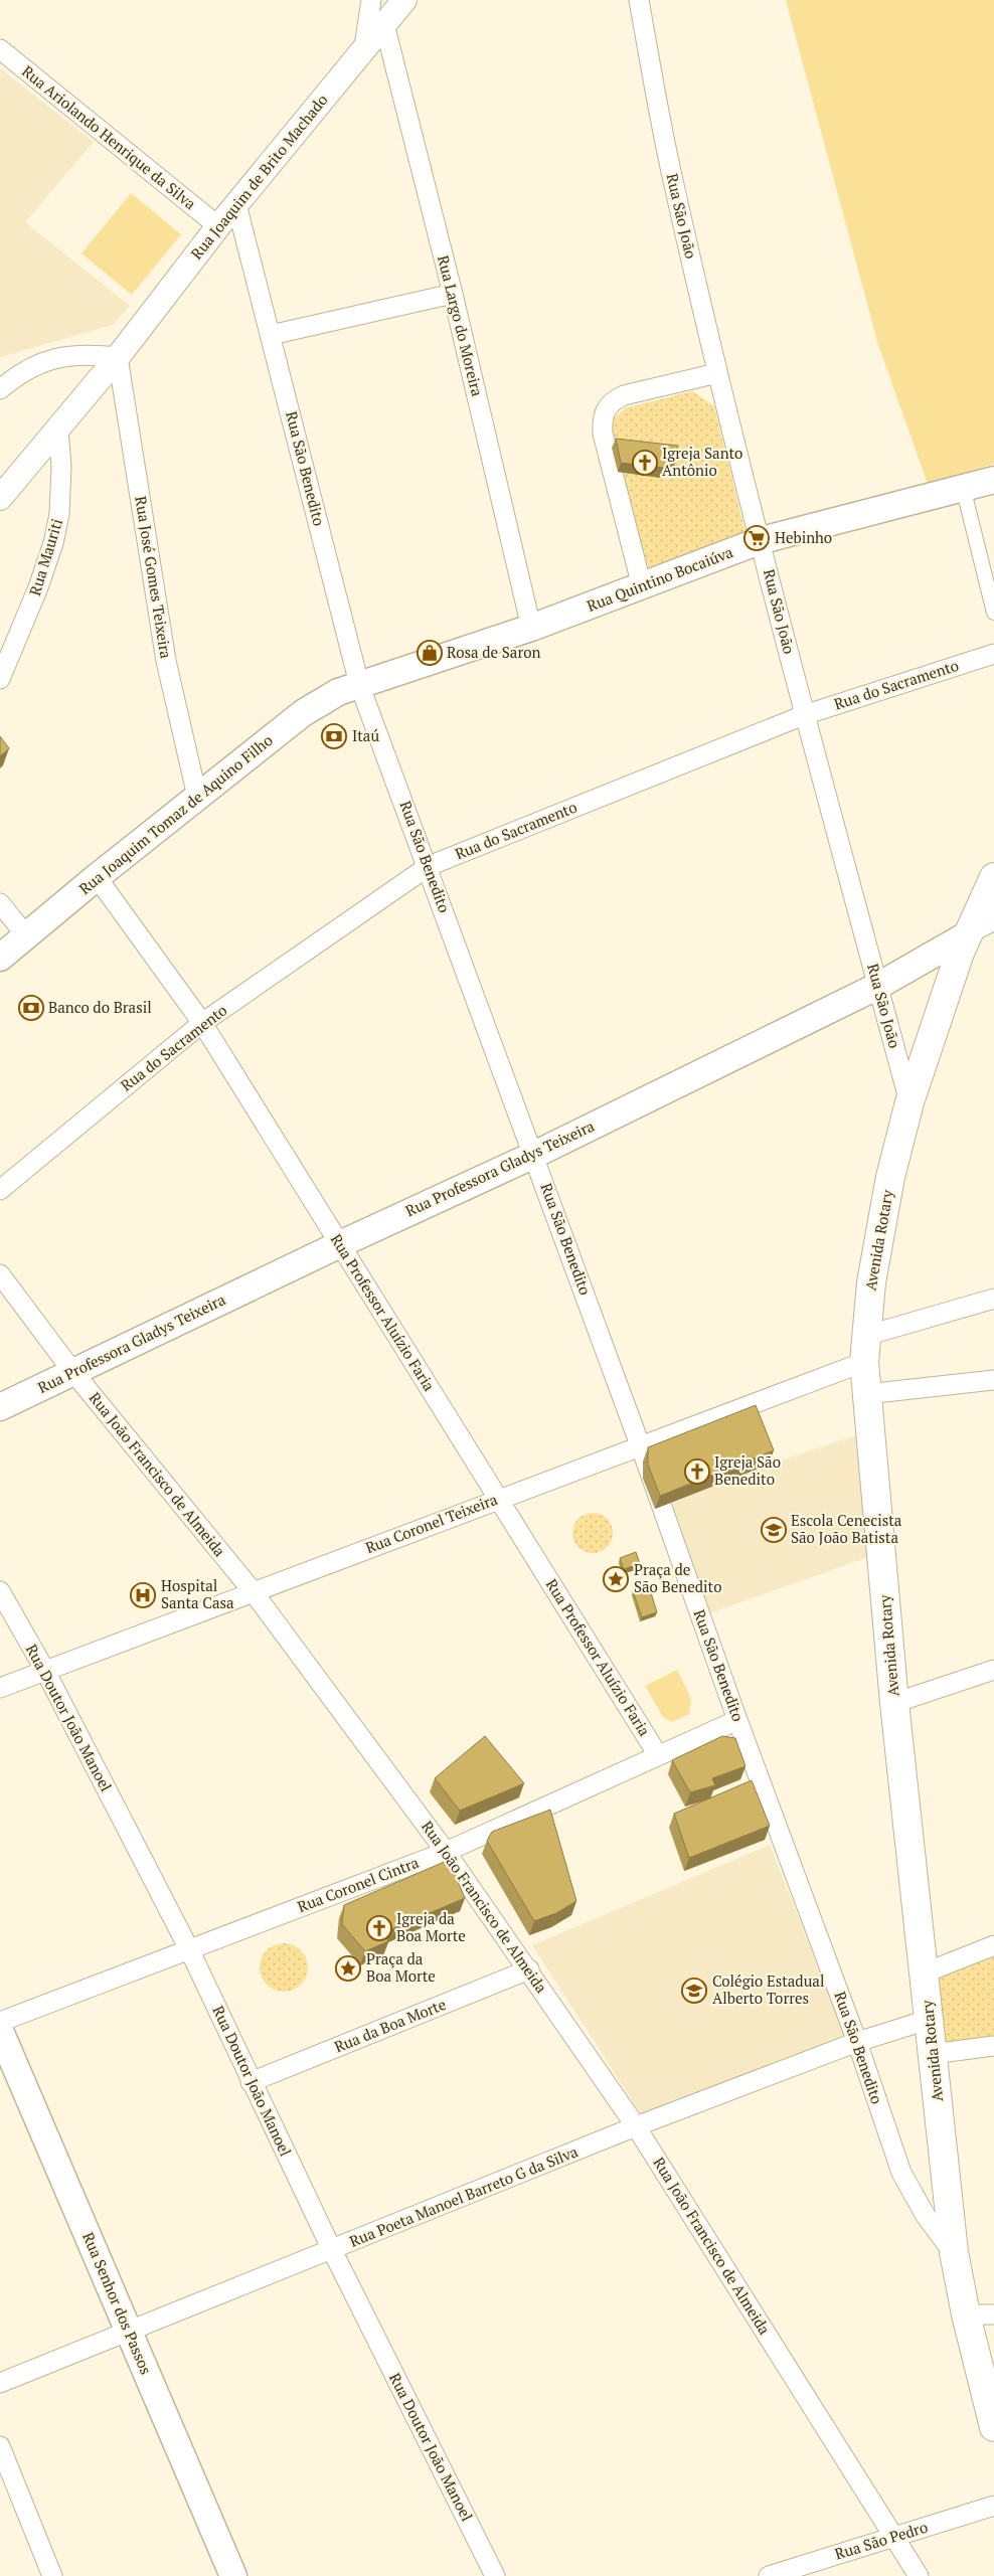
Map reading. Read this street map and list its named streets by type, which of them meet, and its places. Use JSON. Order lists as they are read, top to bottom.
{
  "streets": {
    "main road": [
      "Rua Quintino Bocaiúva",
      "Rua Joaquim Tomaz de Aquino Filho",
      "Rua Professora Gladys Teixeira",
      "Avenida Rotary",
      "Rua Senhor dos Passos"
    ],
    "street": [
      "Rua Ariolando Henrique da Silva",
      "Rua Joaquim de Brito Machado",
      "Rua São João",
      "Rua Largo do Moreira",
      "Rua São Benedito",
      "Rua Mauriti",
      "Rua José Gomes Teixeira",
      "Rua do Sacramento",
      "Rua Professor Aluízio Faria",
      "Rua João Francisco de Almeida",
      "Rua Coronel Teixeira",
      "Rua Doutor João Manoel",
      "Rua Coronel Cintra",
      "Rua da Boa Morte",
      "Rua Poeta Manoel Barreto G da Silva",
      "Rua São Pedro"
    ]
  },
  "crossings": [
    ["Rua Ariolando Henrique da Silva", "Rua Joaquim de Brito Machado"],
    ["Rua Joaquim de Brito Machado", "Rua Largo do Moreira"],
    ["Rua Joaquim de Brito Machado", "Rua São Benedito"],
    ["Rua Joaquim de Brito Machado", "Rua Mauriti"],
    ["Rua Joaquim de Brito Machado", "Rua José Gomes Teixeira"],
    ["Rua São João", "Rua Quintino Bocaiúva"],
    ["Rua São João", "Rua do Sacramento"],
    ["Rua São João", "Rua Professora Gladys Teixeira"],
    ["Rua São João", "Avenida Rotary"],
    ["Rua Largo do Moreira", "Rua Quintino Bocaiúva"],
    ["Rua São Benedito", "Rua Quintino Bocaiúva"],
    ["Rua São Benedito", "Rua do Sacramento"],
    ["Rua São Benedito", "Rua Joaquim Tomaz de Aquino Filho"],
    ["Rua São Benedito", "Rua Professora Gladys Teixeira"],
    ["Rua São Benedito", "Avenida Rotary"],
    ["Rua São Benedito", "Rua Coronel Teixeira"],
    ["Rua São Benedito", "Rua Coronel Cintra"],
    ["Rua São Benedito", "Rua Poeta Manoel Barreto G da Silva"],
    ["Rua José Gomes Teixeira", "Rua Joaquim Tomaz de Aquino Filho"],
    ["Rua Quintino Bocaiúva", "Rua Joaquim Tomaz de Aquino Filho"],
    ["Rua do Sacramento", "Rua Professor Aluízio Faria"],
    ["Rua Joaquim Tomaz de Aquino Filho", "Rua Professor Aluízio Faria"],
    ["Rua Professora Gladys Teixeira", "Avenida Rotary"],
    ["Rua Professora Gladys Teixeira", "Rua Professor Aluízio Faria"],
    ["Rua Professora Gladys Teixeira", "Rua João Francisco de Almeida"],
    ["Avenida Rotary", "Rua Coronel Teixeira"],
    ["Avenida Rotary", "Rua Poeta Manoel Barreto G da Silva"],
    ["Rua Professor Aluízio Faria", "Rua Coronel Teixeira"],
    ["Rua Professor Aluízio Faria", "Rua Coronel Cintra"],
    ["Rua João Francisco de Almeida", "Rua Coronel Teixeira"],
    ["Rua João Francisco de Almeida", "Rua Coronel Cintra"],
    ["Rua João Francisco de Almeida", "Rua da Boa Morte"],
    ["Rua João Francisco de Almeida", "Rua Poeta Manoel Barreto G da Silva"],
    ["Rua João Francisco de Almeida", "Rua São Pedro"],
    ["Rua Coronel Teixeira", "Rua Doutor João Manoel"],
    ["Rua Doutor João Manoel", "Rua Coronel Cintra"],
    ["Rua Doutor João Manoel", "Rua da Boa Morte"],
    ["Rua Doutor João Manoel", "Rua Poeta Manoel Barreto G da Silva"],
    ["Rua Poeta Manoel Barreto G da Silva", "Rua Senhor dos Passos"]
  ],
  "places": {
    "church": ["Igreja Santo Antônio", "Igreja São Benedito", "Igreja da Boa Morte"],
    "supermarket": ["Hebinho"],
    "shop": ["Rosa de Saron"],
    "bank": ["Itaú", "Banco do Brasil"],
    "school or university": ["Escola Cenecista São João Batista", "Colégio Estadual Alberto Torres"],
    "place": ["Praça de São Benedito", "Praça da Boa Morte"],
    "hospital": ["Hospital Santa Casa"]
  }
}
